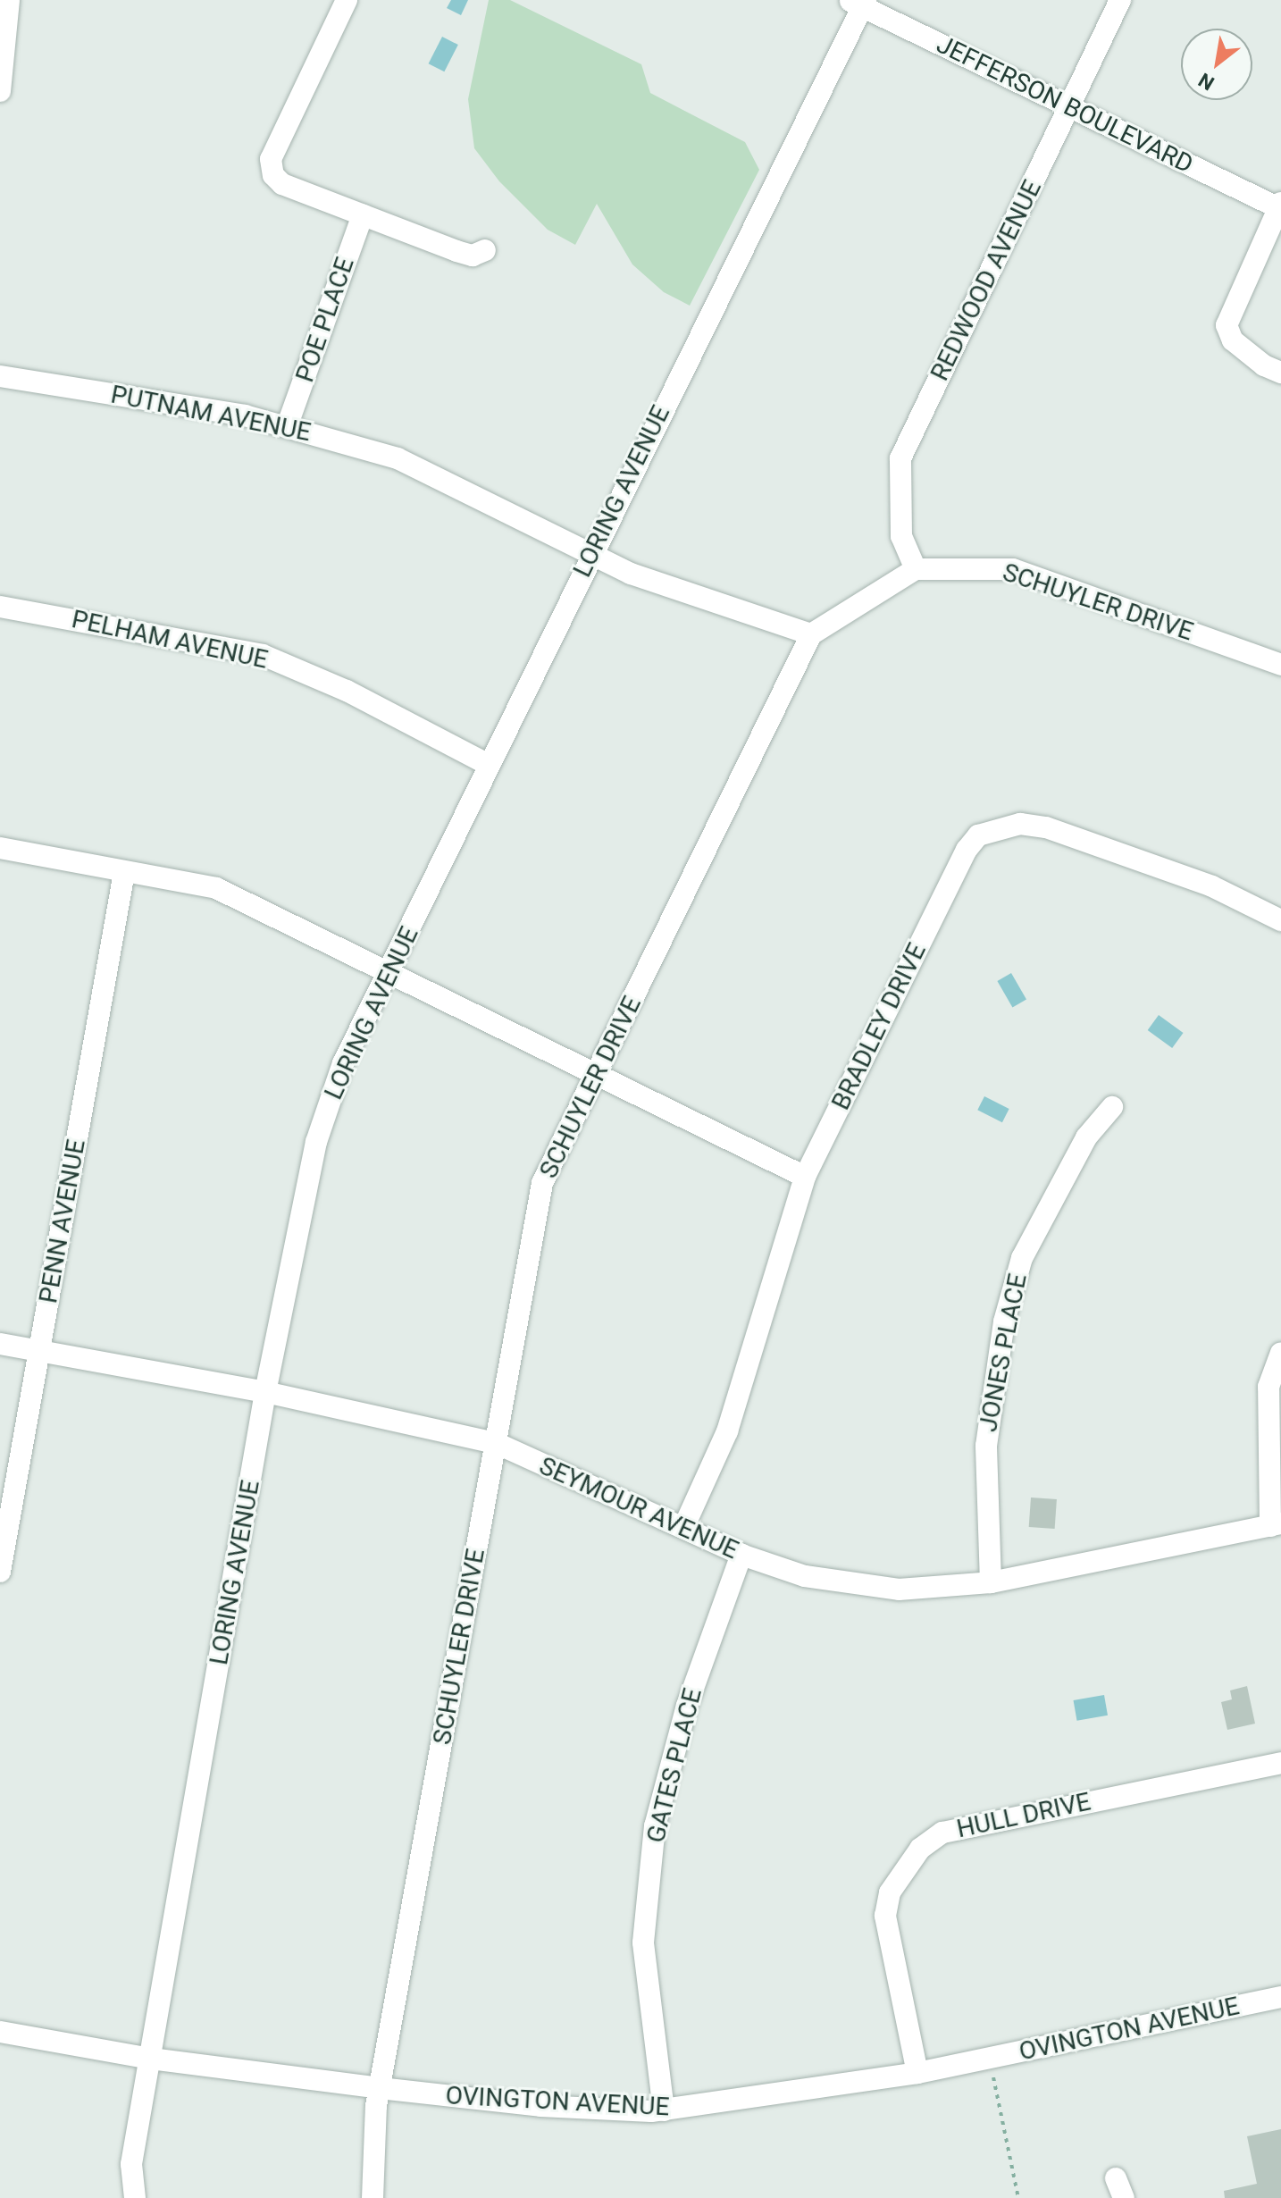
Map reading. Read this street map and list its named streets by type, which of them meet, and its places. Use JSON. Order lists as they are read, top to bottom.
{
  "streets": {
    "street": [
      "JEFFERSON BOULEVARD",
      "REDWOOD AVENUE",
      "POE PLACE",
      "PUTNAM AVENUE",
      "LORING AVENUE",
      "SCHUYLER DRIVE",
      "PELHAM AVENUE",
      "BRADLEY DRIVE",
      "PENN AVENUE",
      "JONES PLACE",
      "SEYMOUR AVENUE",
      "GATES PLACE",
      "HULL DRIVE",
      "OVINGTON AVENUE"
    ]
  },
  "crossings": [
    ["JEFFERSON BOULEVARD", "REDWOOD AVENUE"],
    ["JEFFERSON BOULEVARD", "LORING AVENUE"],
    ["REDWOOD AVENUE", "SCHUYLER DRIVE"],
    ["POE PLACE", "PUTNAM AVENUE"],
    ["PUTNAM AVENUE", "LORING AVENUE"],
    ["PUTNAM AVENUE", "SCHUYLER DRIVE"],
    ["LORING AVENUE", "PELHAM AVENUE"],
    ["LORING AVENUE", "SEYMOUR AVENUE"],
    ["LORING AVENUE", "OVINGTON AVENUE"],
    ["SCHUYLER DRIVE", "SEYMOUR AVENUE"],
    ["SCHUYLER DRIVE", "OVINGTON AVENUE"],
    ["BRADLEY DRIVE", "SEYMOUR AVENUE"],
    ["PENN AVENUE", "SEYMOUR AVENUE"],
    ["JONES PLACE", "SEYMOUR AVENUE"],
    ["SEYMOUR AVENUE", "GATES PLACE"],
    ["GATES PLACE", "OVINGTON AVENUE"],
    ["HULL DRIVE", "OVINGTON AVENUE"]
  ],
  "north": "bottom left"
}
